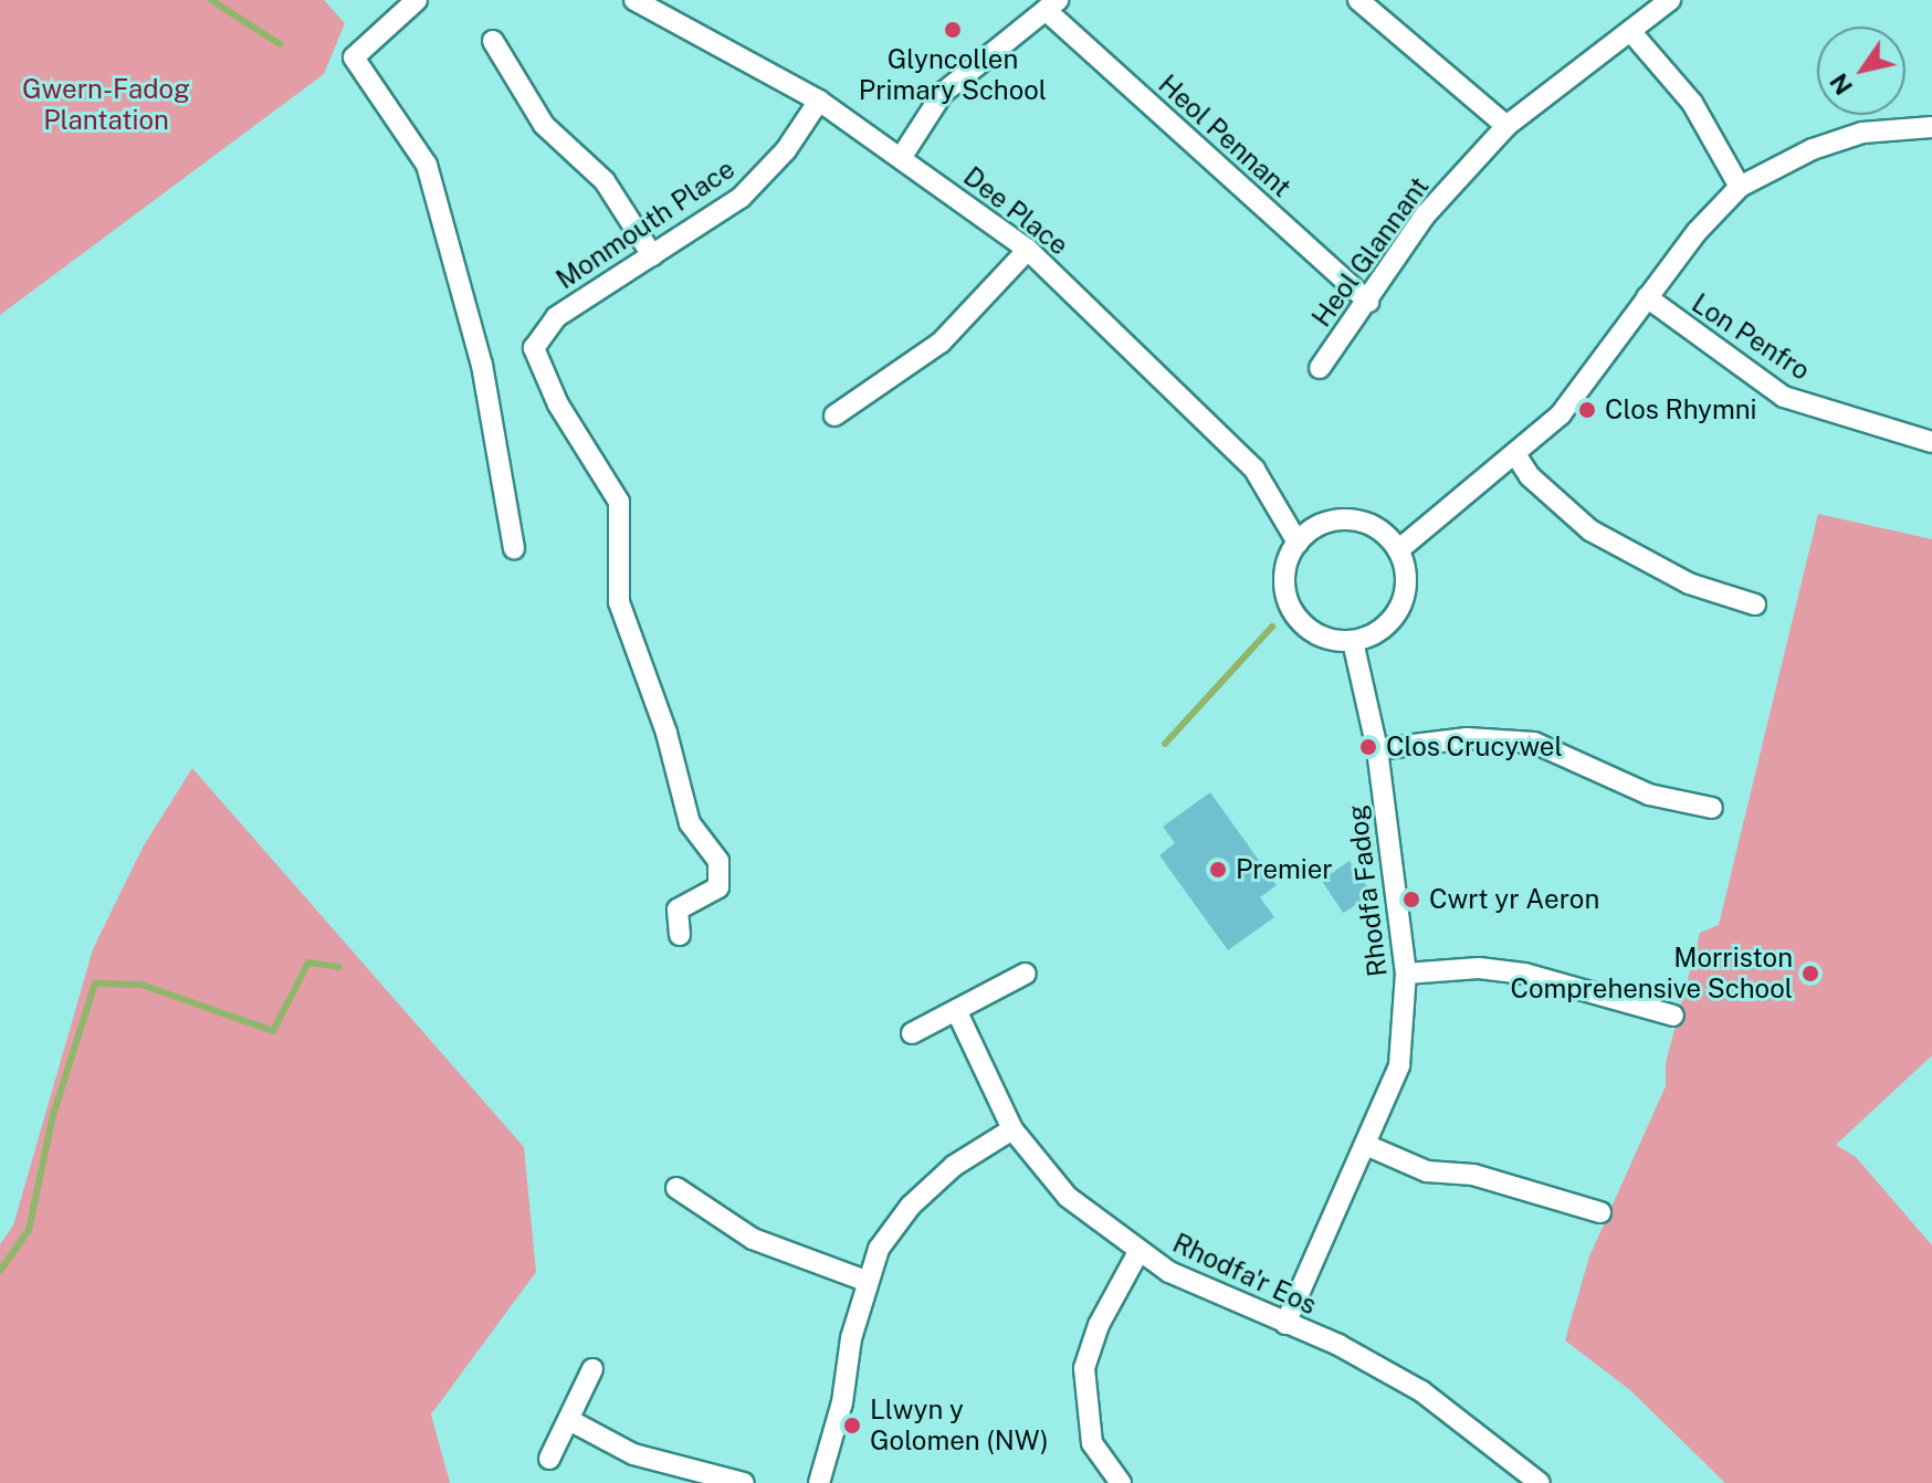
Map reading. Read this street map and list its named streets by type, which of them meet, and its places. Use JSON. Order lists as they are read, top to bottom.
{
  "streets": {
    "street": [
      "Heol Pennant",
      "Dee Place",
      "Monmouth Place",
      "Heol Glannant",
      "Lon Penfro",
      "Rhodfa Fadog",
      "Rhodfa'r Eos"
    ]
  },
  "crossings": [
    ["Heol Pennant", "Heol Glannant"],
    ["Dee Place", "Monmouth Place"],
    ["Dee Place", "Rhodfa Fadog"],
    ["Rhodfa Fadog", "Rhodfa'r Eos"]
  ],
  "parks": ["Gwern-Fadog Plantation"],
  "places": [
    "Glyncollen Primary School",
    "Clos Rhymni",
    "Clos Crucywel",
    "Premier",
    "Cwrt yr Aeron",
    "Morriston Comprehensive School",
    "Llwyn y Golomen (NW)"
  ],
  "north": "bottom left"
}
